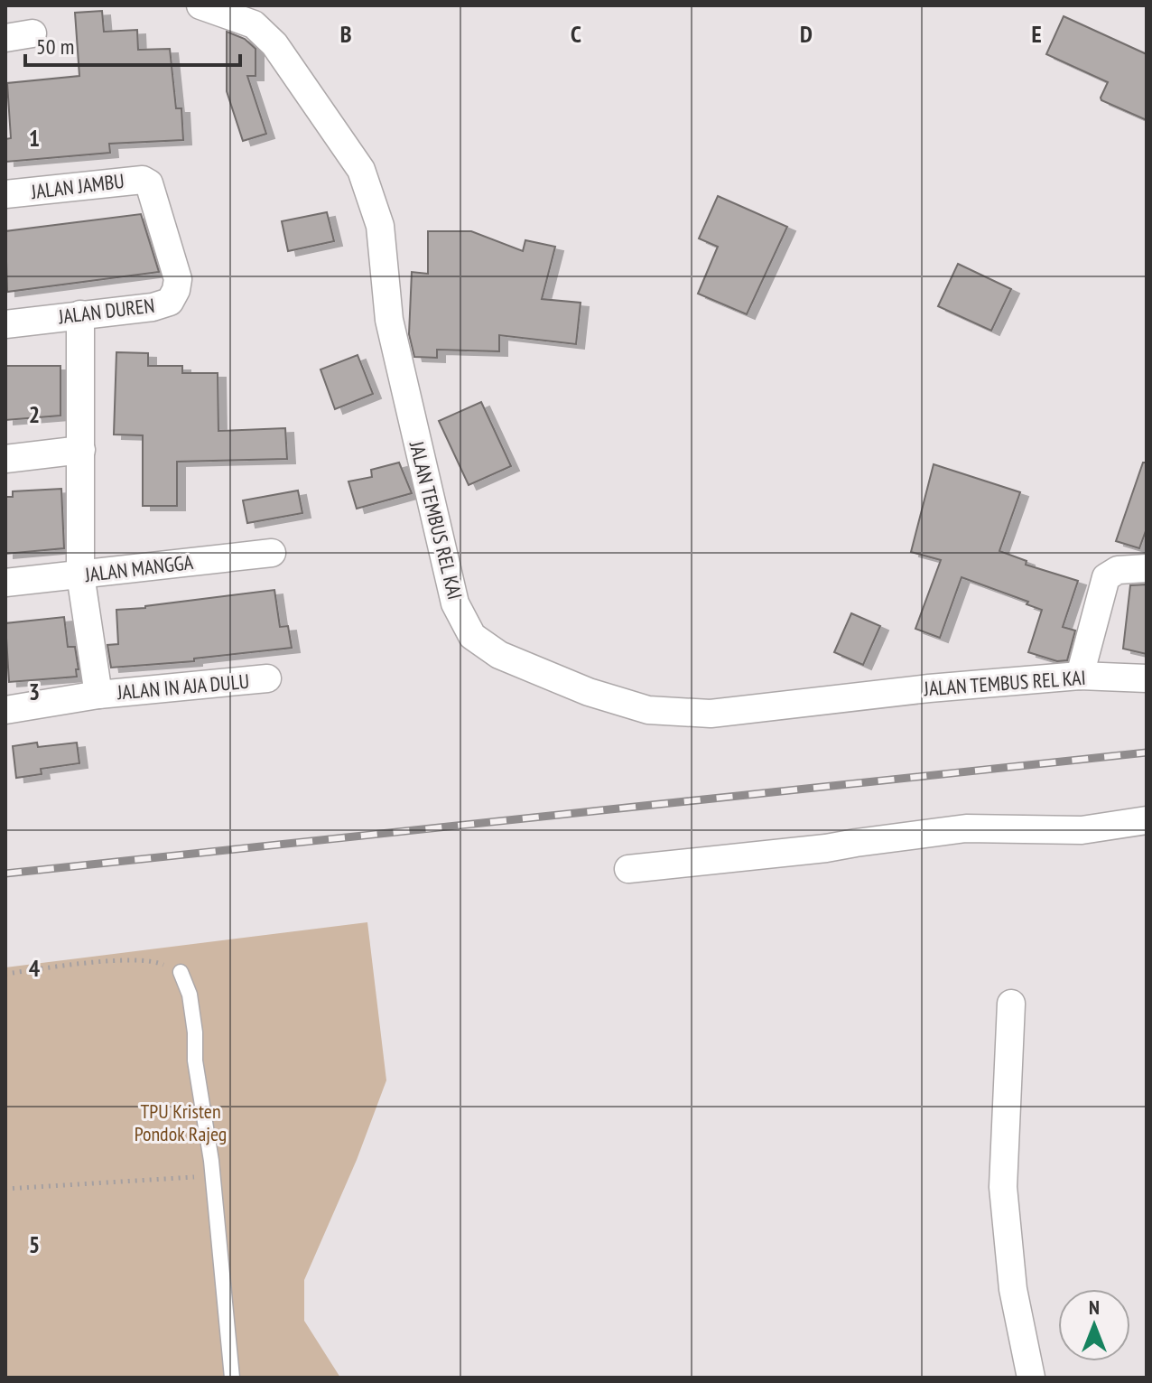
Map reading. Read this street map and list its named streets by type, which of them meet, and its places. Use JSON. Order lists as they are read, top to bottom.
{
  "streets": {
    "street": [
      "JALAN JAMBU",
      "JALAN DUREN",
      "JALAN TEMBUS REL KAI",
      "JALAN MANGGA",
      "JALAN IN AJA DULU"
    ]
  },
  "crossings": [
    ["JALAN JAMBU", "JALAN DUREN"]
  ],
  "parks": ["TPU Kristen Pondok Rajeg"],
  "scale_bar": "50 m",
  "north": "top",
  "grid": {
    "columns": [
      "B",
      "C",
      "D",
      "E"
    ],
    "rows": [
      "1",
      "2",
      "3",
      "4",
      "5"
    ]
  }
}
